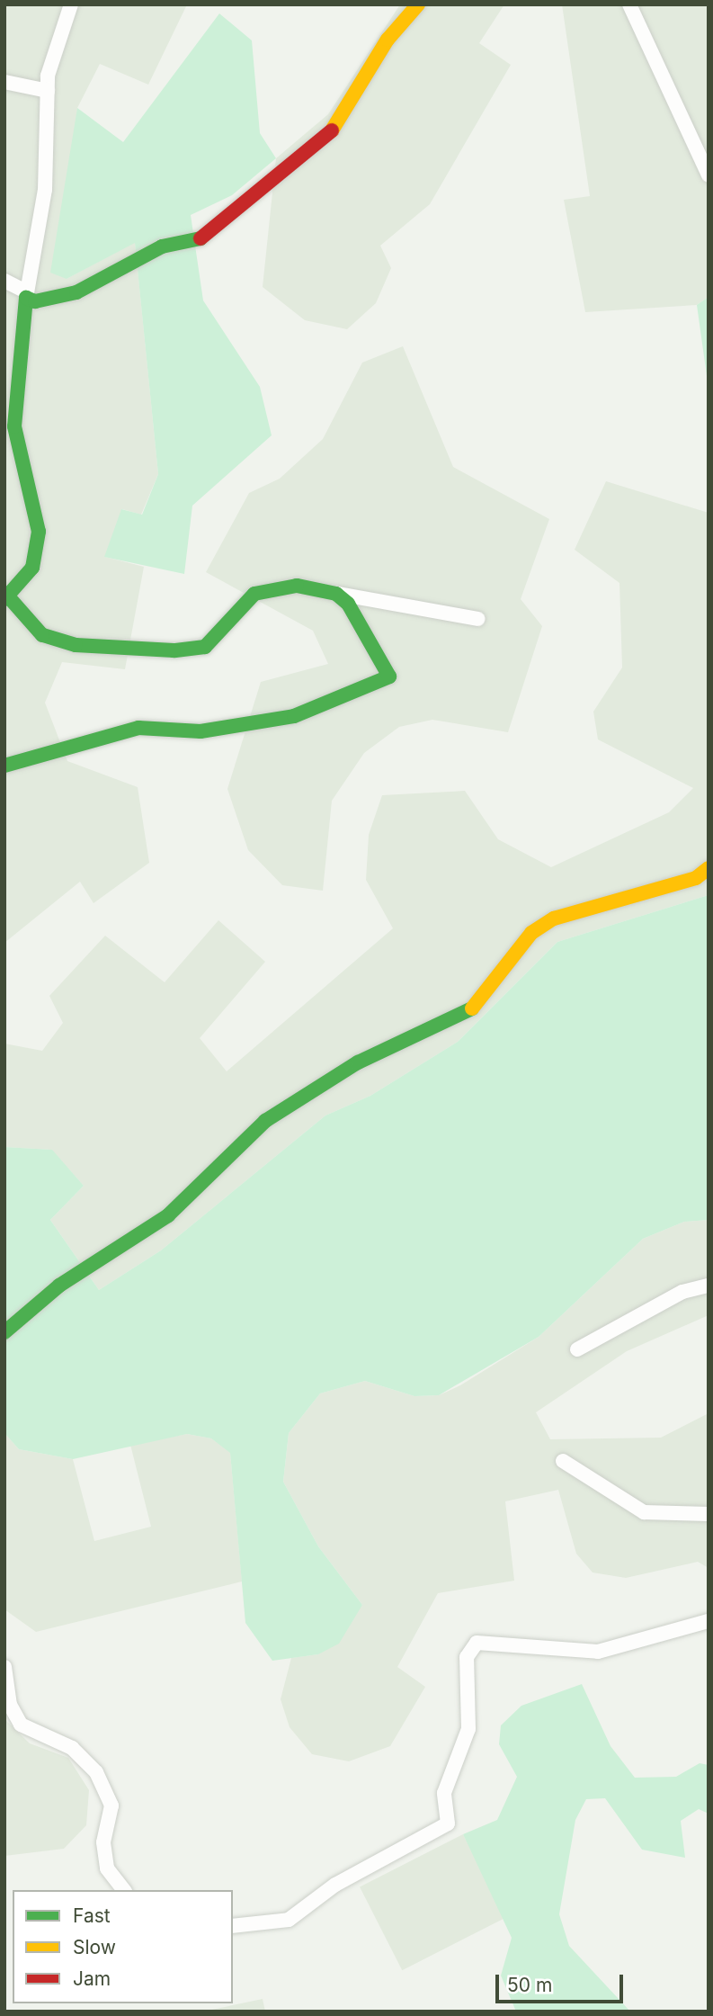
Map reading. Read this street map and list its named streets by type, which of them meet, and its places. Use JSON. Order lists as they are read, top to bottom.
{
  "legend": ["Fast", "Slow", "Jam"],
  "scale_bar": "50 m"
}
